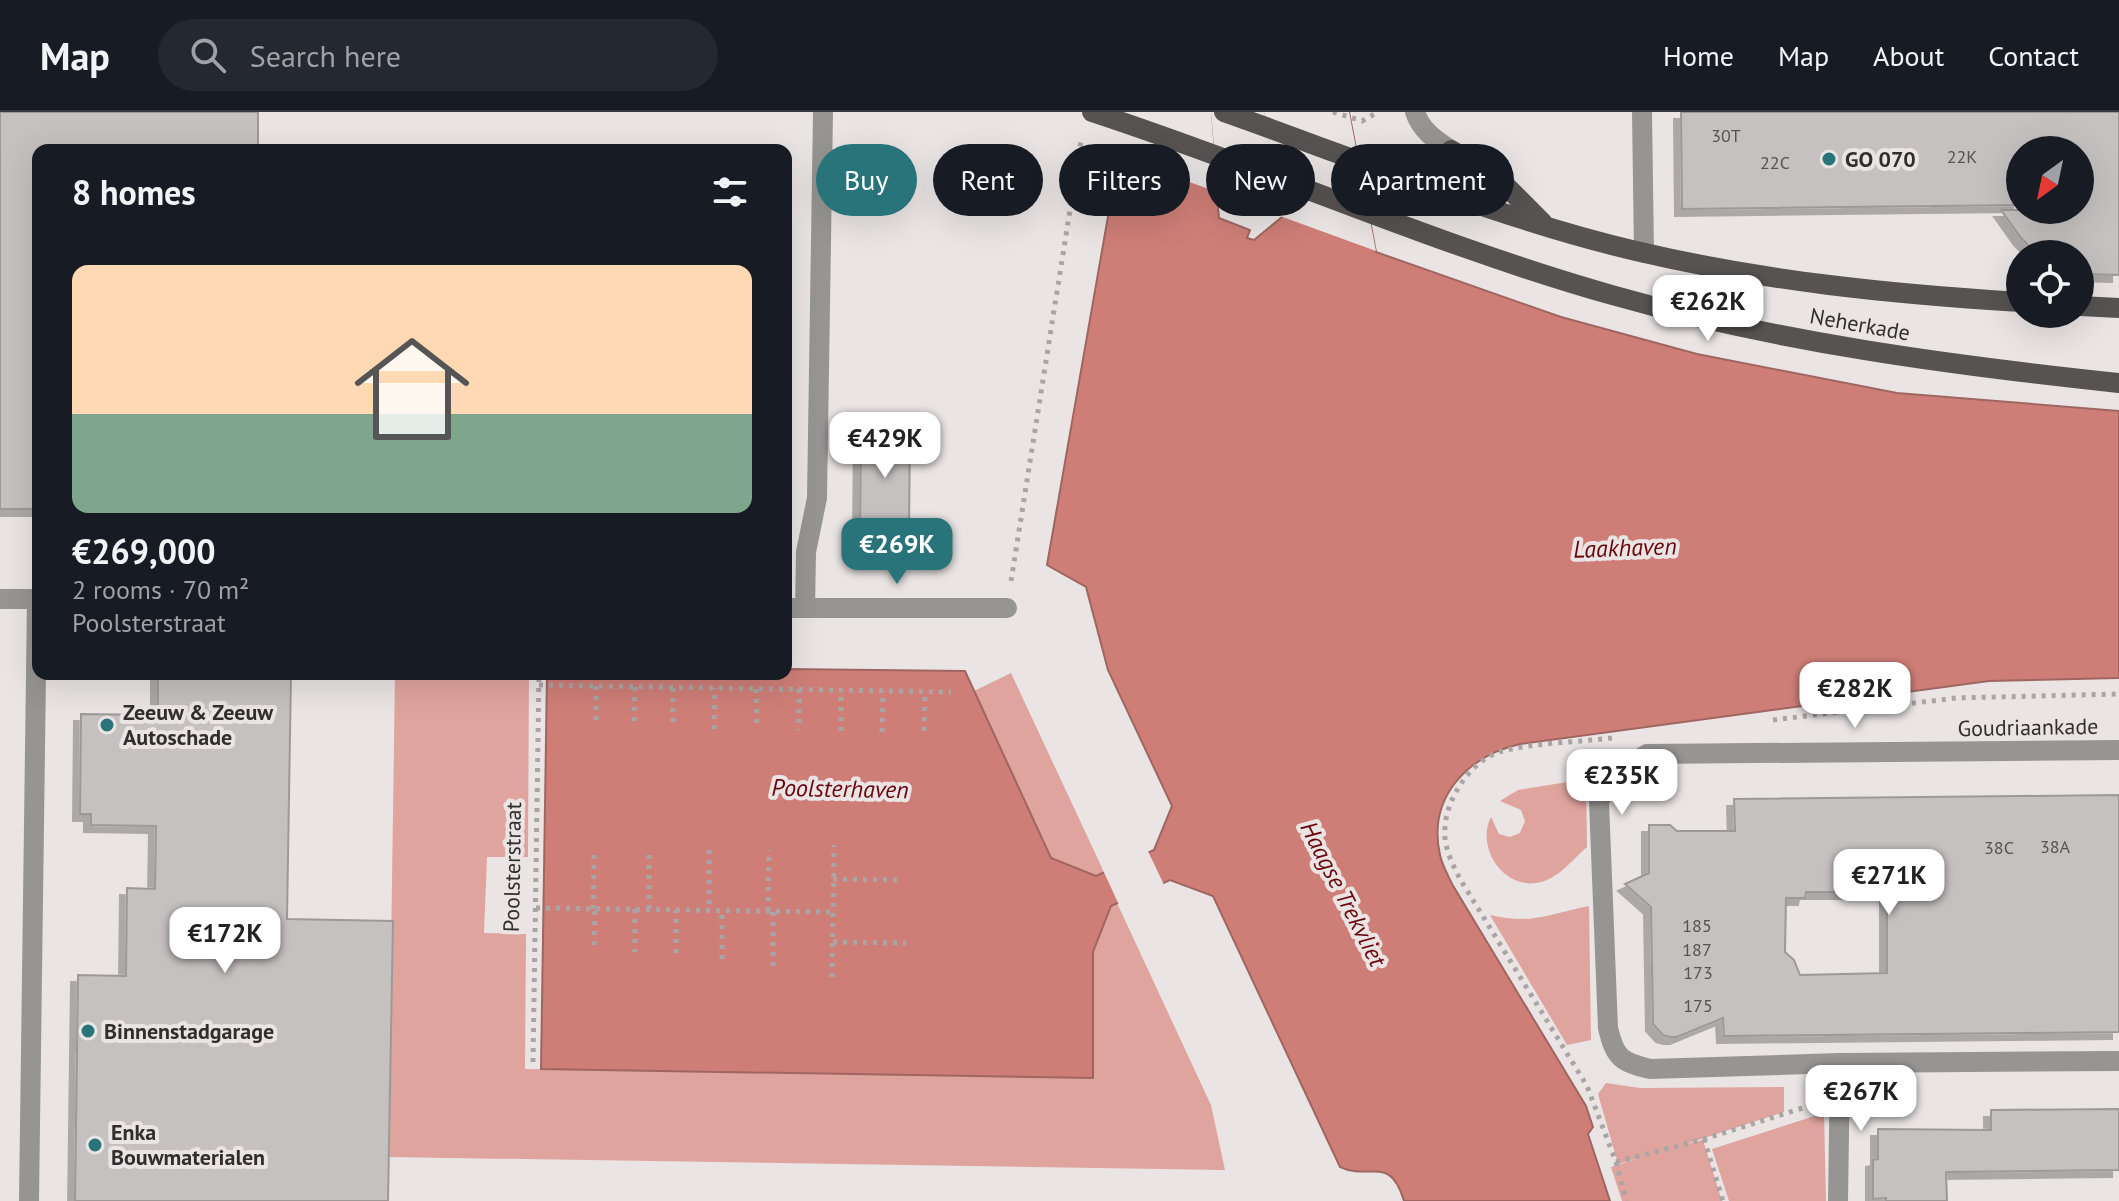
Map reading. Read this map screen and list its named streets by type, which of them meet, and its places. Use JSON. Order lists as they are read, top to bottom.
{
  "streets": {
    "main road": ["Neherkade"],
    "street": ["Goudriaankade"],
    "path": ["Poolsterstraat"]
  },
  "water": ["Laakhaven", "Poolsterhaven", "Haagse Trekvliet"],
  "places": [
    "GO 070",
    "Zeeuw & Zeeuw Autoschade",
    "Binnenstadgarage",
    "Enka Bouwmaterialen"
  ],
  "house_numbers": [
    "30T",
    "22K",
    "22C",
    "38A",
    "38C",
    "185",
    "187",
    "173",
    "175"
  ],
  "north": "bottom left",
  "page": {
    "header": "Map",
    "search": "Search here",
    "nav": [
      "Home",
      "Map",
      "About",
      "Contact"
    ],
    "chip": [
      "Buy",
      "Rent",
      "Filters",
      "New",
      "Apartment"
    ],
    "heading": "8 homes",
    "list": [
      {
        "name": "€269,000",
        "note": "2 rooms · 70 m² · Poolsterstraat"
      }
    ],
    "price": [
      "€262K",
      "€429K",
      "€269K",
      "€282K",
      "€235K",
      "€271K",
      "€172K",
      "€267K"
    ]
  }
}
